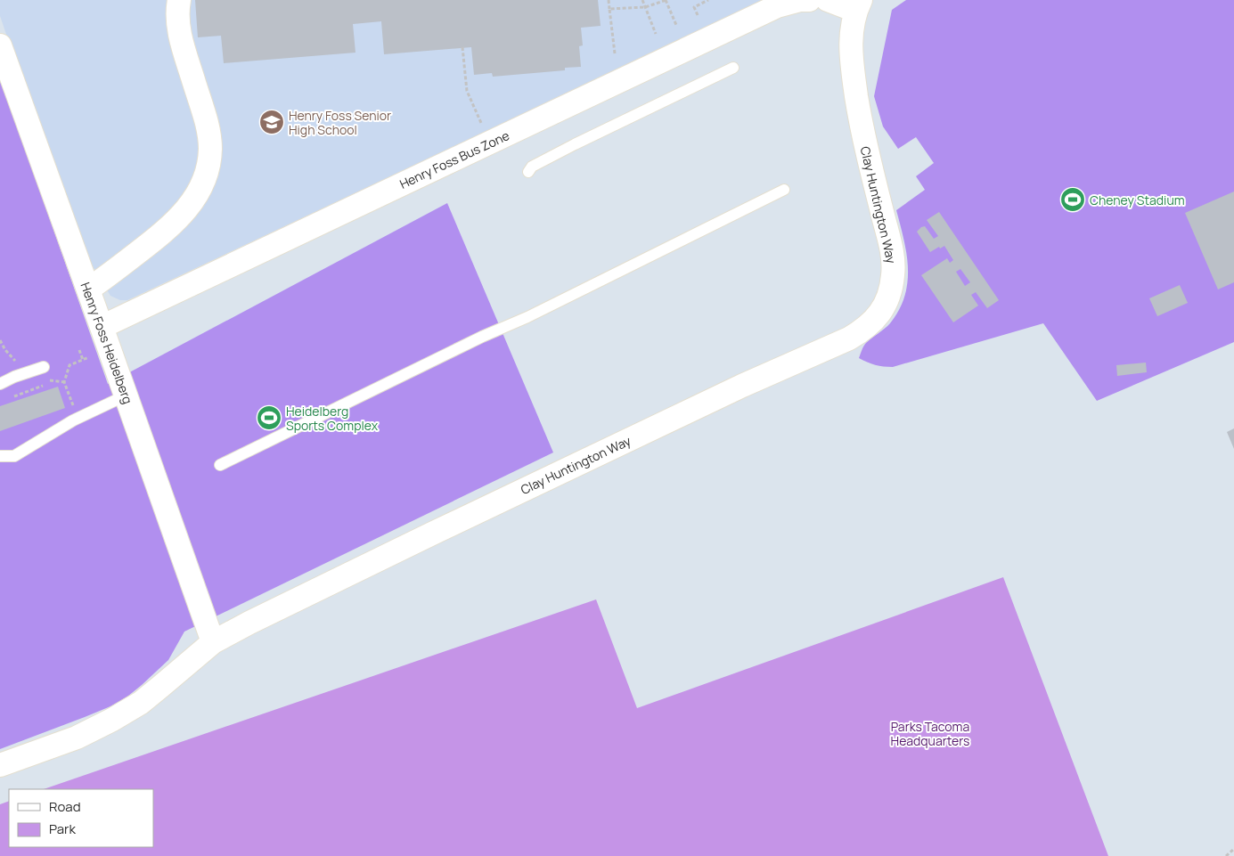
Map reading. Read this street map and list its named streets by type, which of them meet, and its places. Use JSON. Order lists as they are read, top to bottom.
{
  "streets": {
    "street": ["Henry Foss Bus Zone", "Clay Huntington Way", "Henry Foss Heidelberg"]
  },
  "crossings": [
    ["Henry Foss Bus Zone", "Henry Foss Heidelberg"],
    ["Clay Huntington Way", "Henry Foss Heidelberg"]
  ],
  "parks": ["Parks Tacoma Headquarters"],
  "places": {
    "school or university": ["Henry Foss Senior High School"],
    "sports": ["Cheney Stadium", "Heidelberg Sports Complex"]
  },
  "legend": ["Road", "Park"]
}
